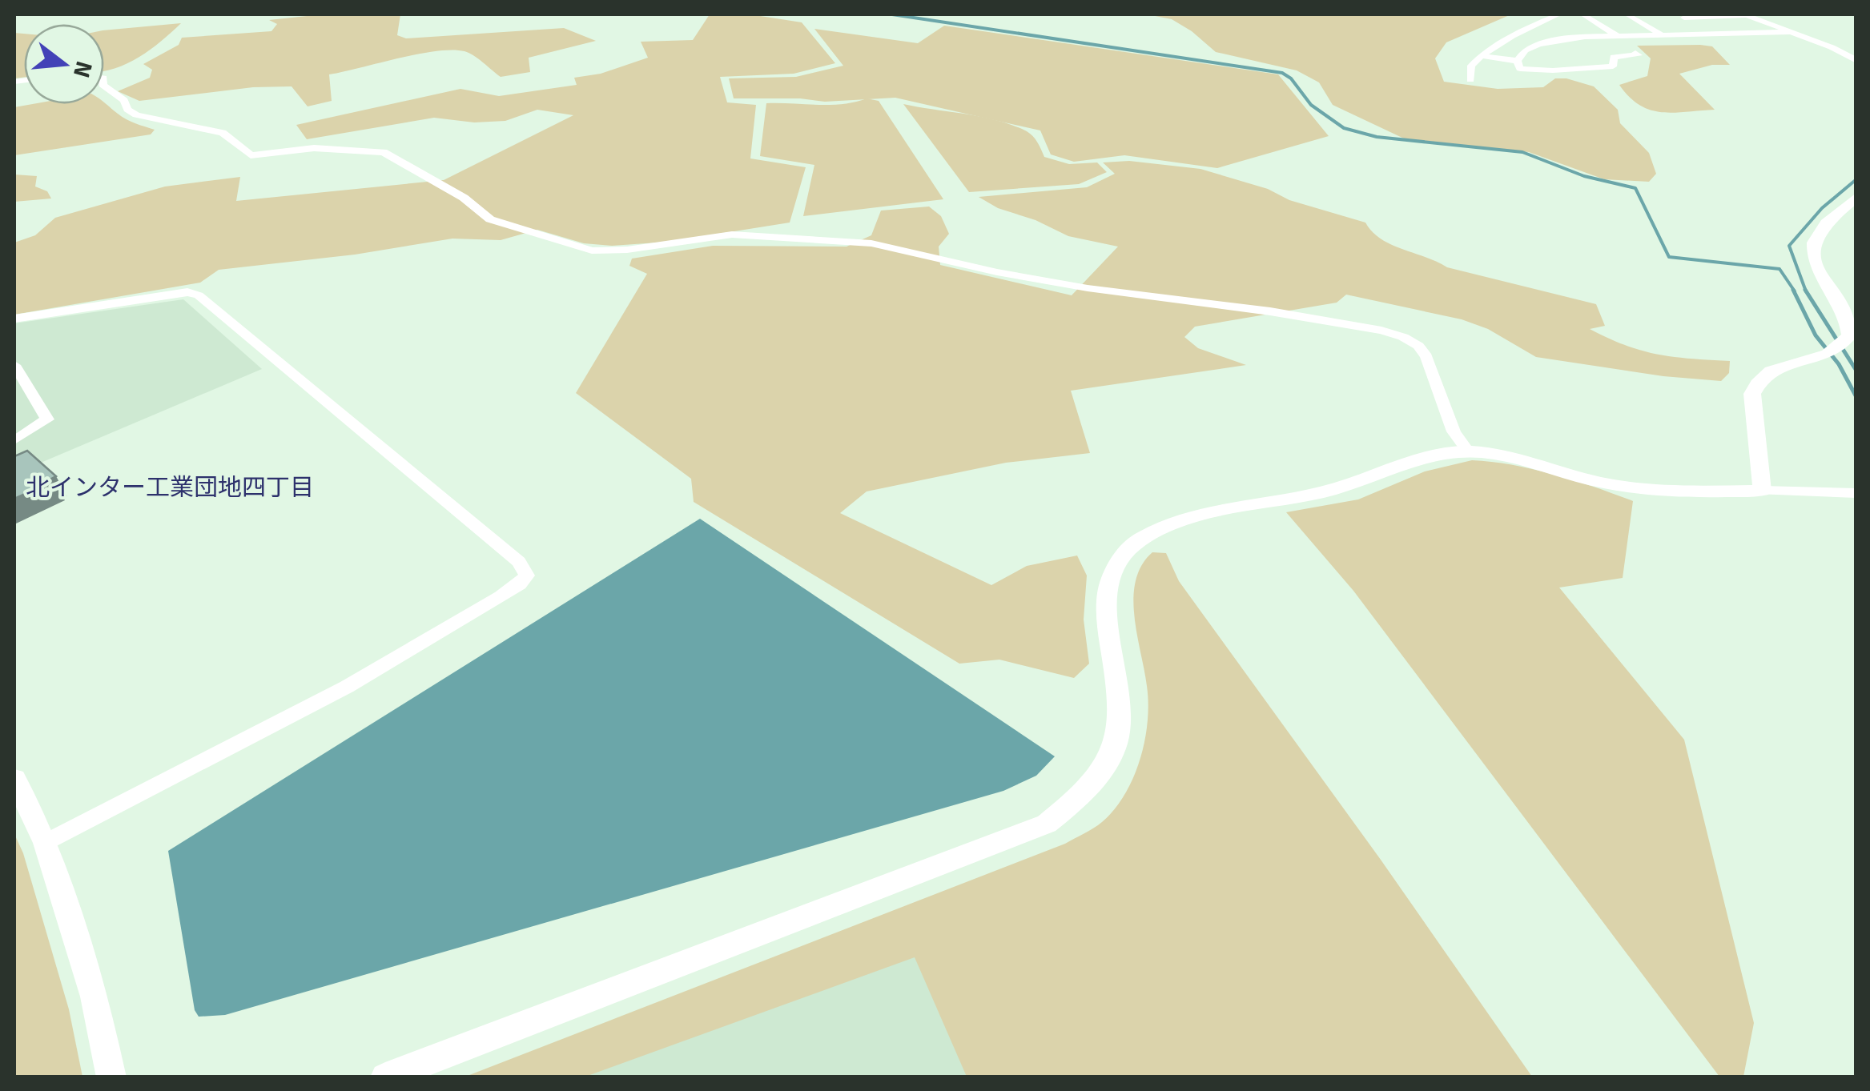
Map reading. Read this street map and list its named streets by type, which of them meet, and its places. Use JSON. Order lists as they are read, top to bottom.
{
  "districts": ["北インター工業団地四丁目"],
  "north": "right"
}
